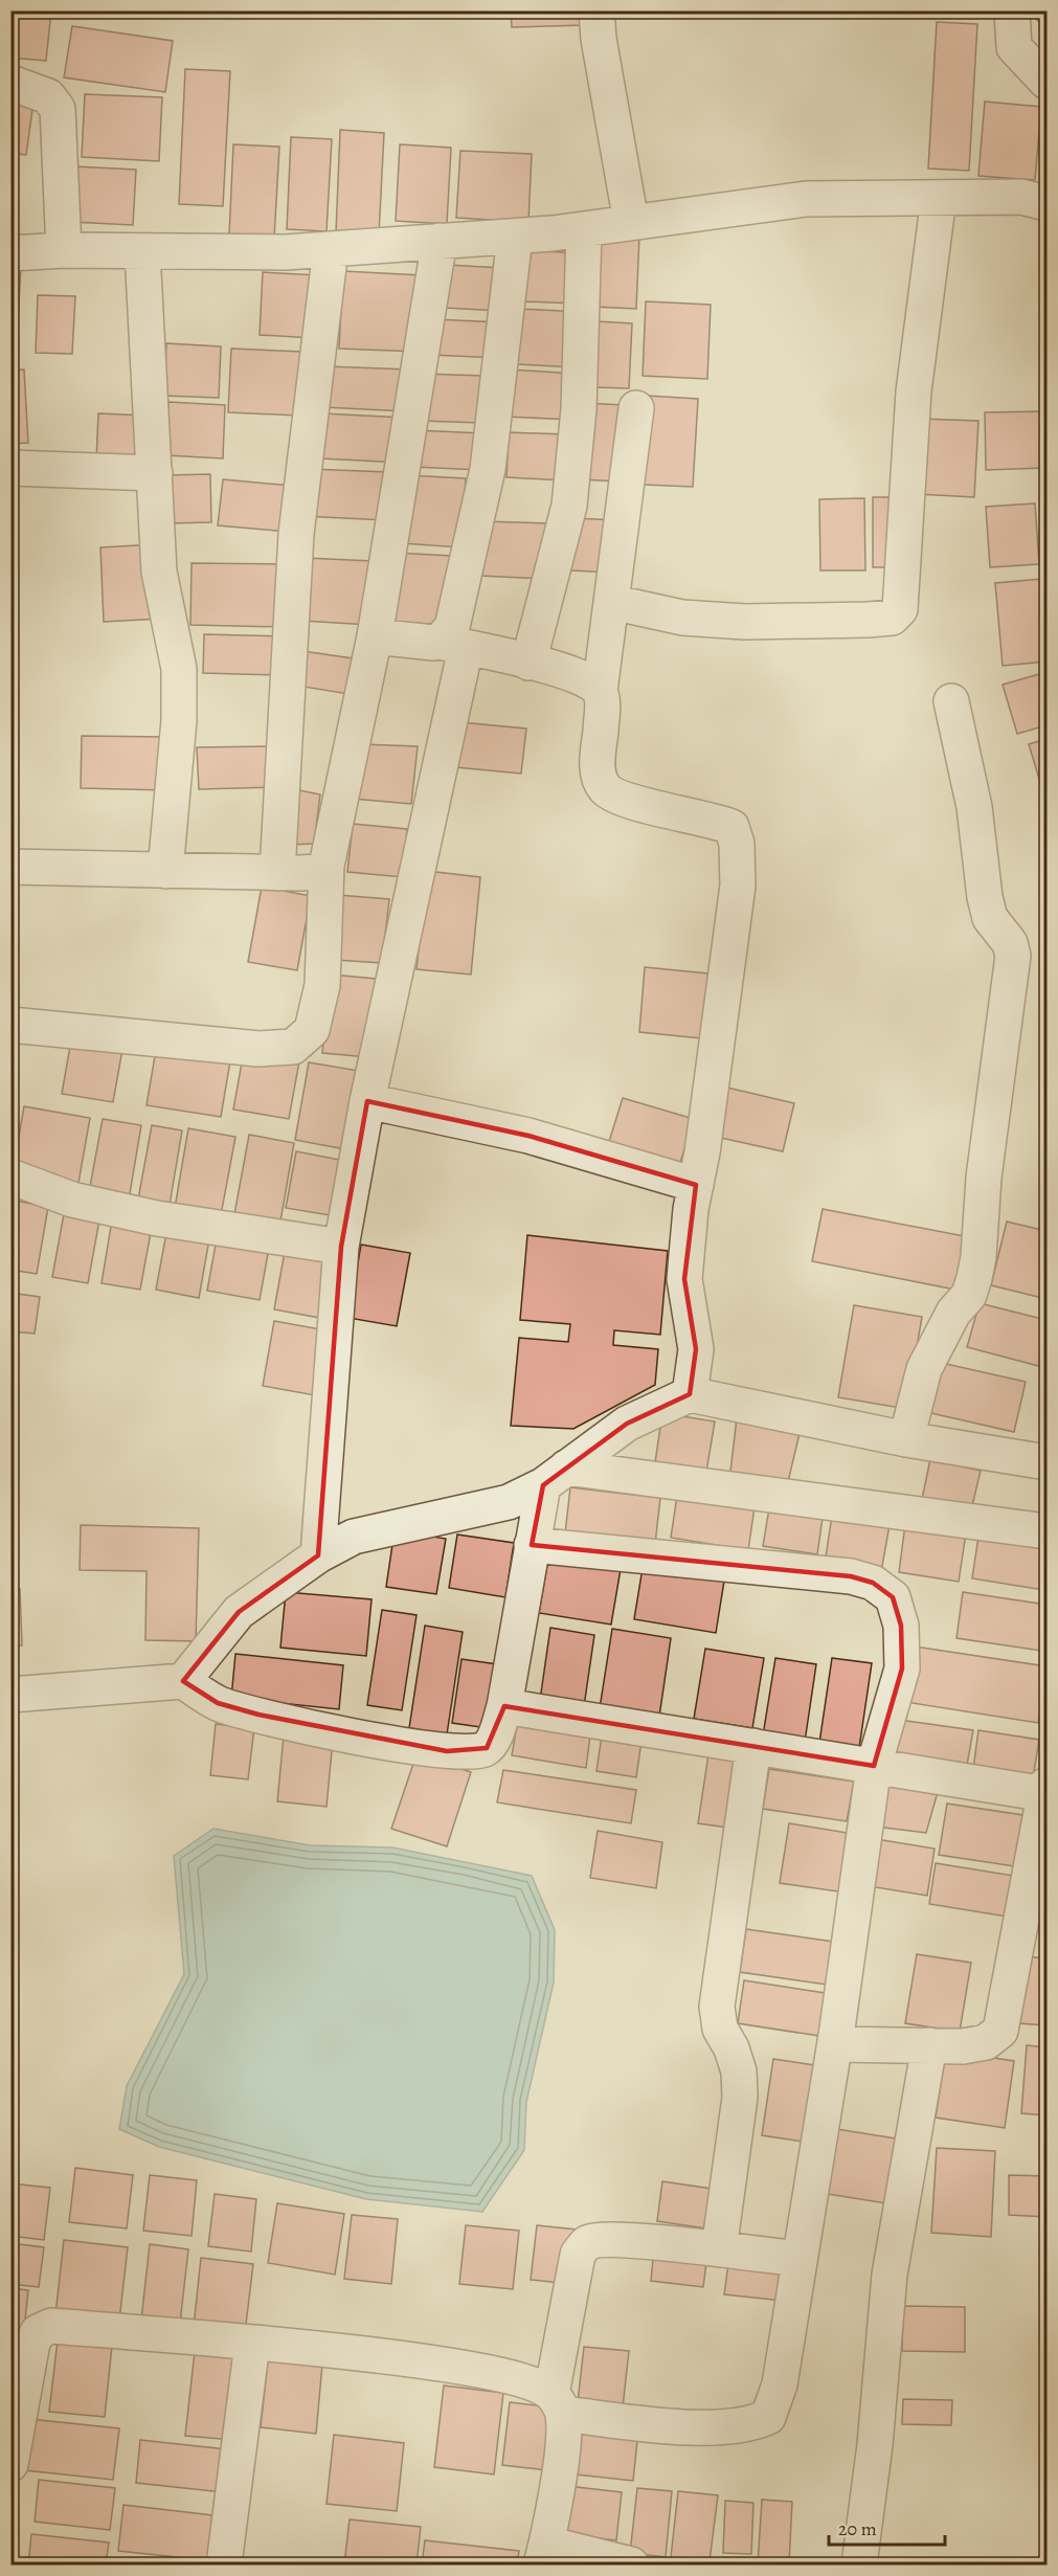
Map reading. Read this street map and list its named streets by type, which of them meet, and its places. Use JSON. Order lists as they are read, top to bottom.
{
  "scale_bar": "20 m"
}
